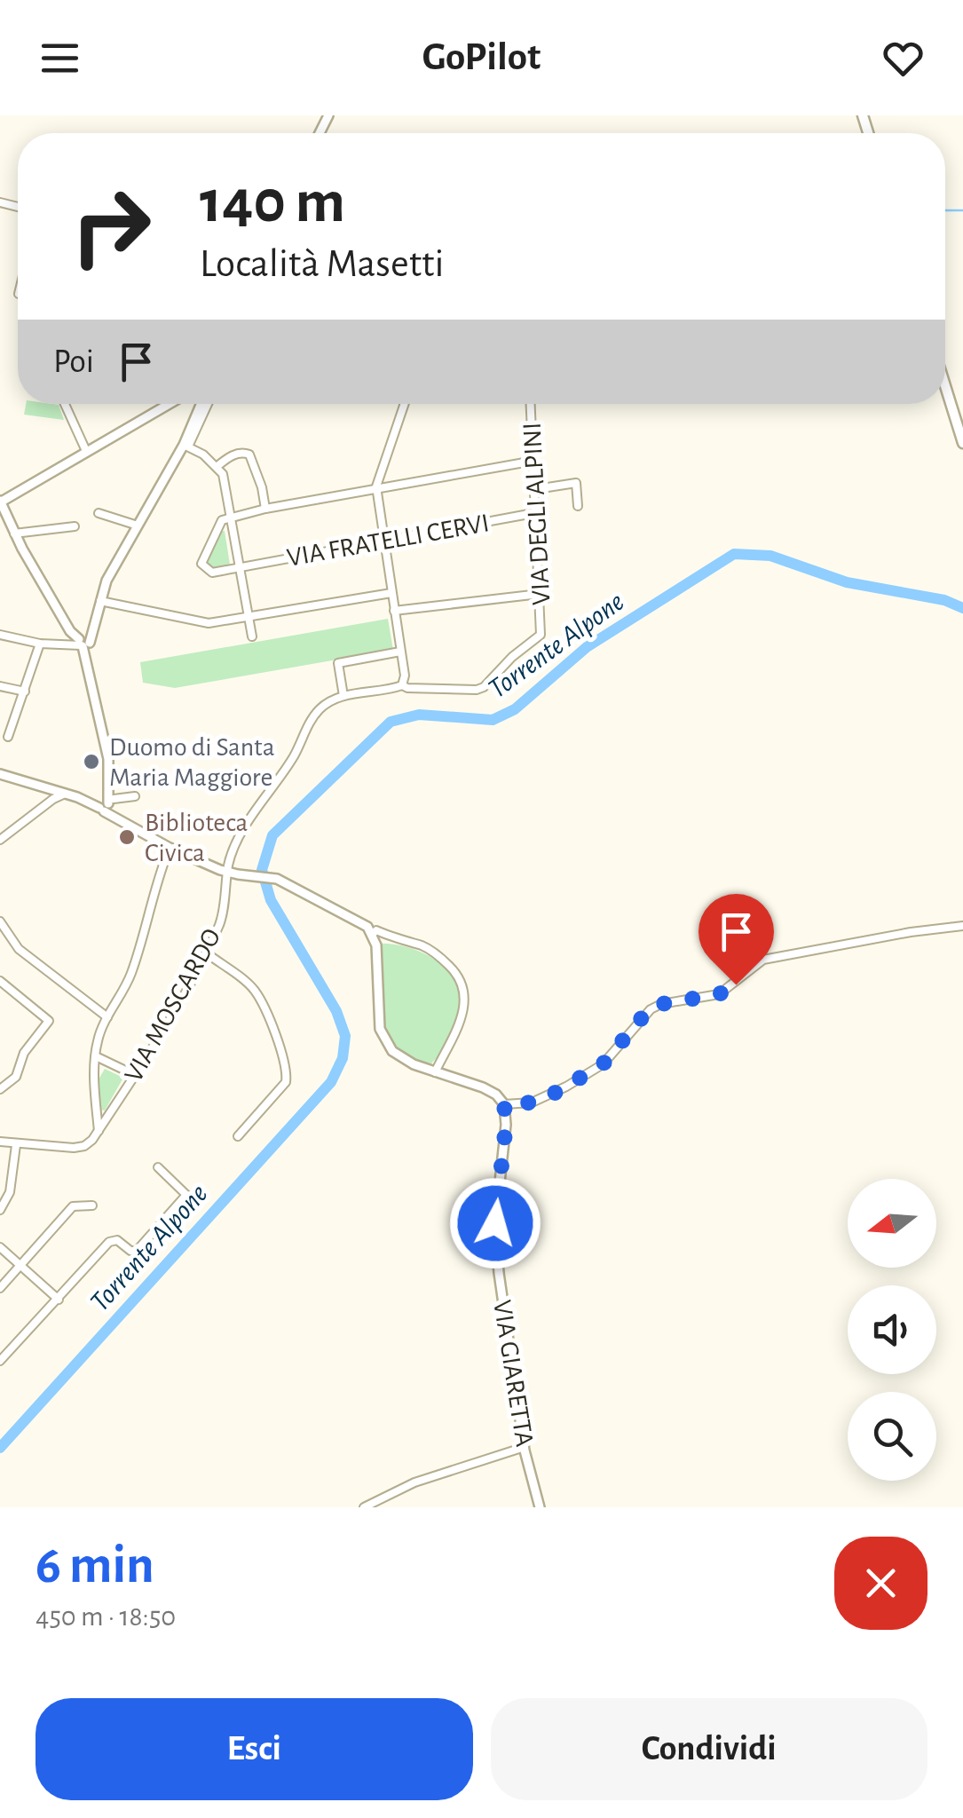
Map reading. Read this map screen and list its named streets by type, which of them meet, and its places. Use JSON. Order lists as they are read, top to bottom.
{
  "streets": {
    "street": [
      "VIA DEGLI ALPINI",
      "VIA FRATELLI CERVI",
      "VIA MOSCARDO",
      "VIA GIARETTA"
    ]
  },
  "crossings": [
    ["VIA DEGLI ALPINI", "VIA FRATELLI CERVI"]
  ],
  "water": ["Torrente Alpone"],
  "places": ["Duomo di Santa Maria Maggiore", "Biblioteca Civica"],
  "north": "left",
  "page": {
    "header": "GoPilot",
    "turn": ["140 m", "Località Masetti"],
    "then": "Poi",
    "heading": ["6 min", "450 m · 18:50"],
    "buttons": ["Esci", "Condividi"]
  }
}
